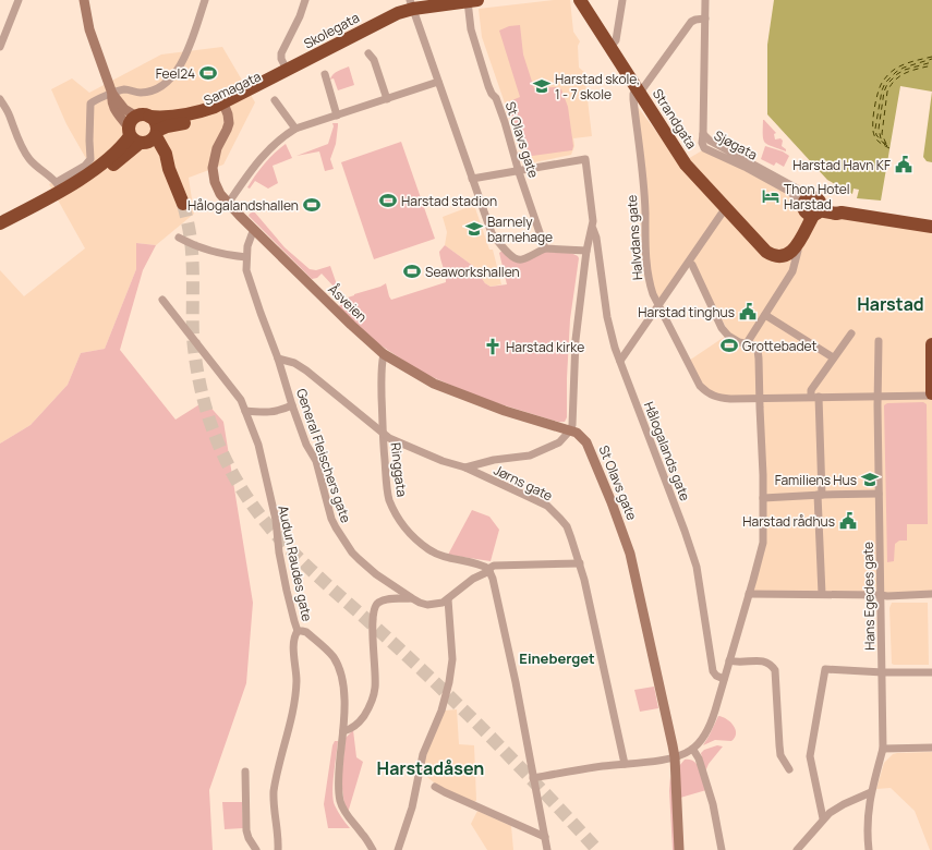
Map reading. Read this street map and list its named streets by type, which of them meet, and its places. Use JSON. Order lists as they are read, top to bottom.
{
  "streets": {
    "highway": [
      "Skolegata",
      "Samagata",
      "Strandgata",
      "Sjøgata"
    ],
    "street": [
      "St Olavs gate",
      "Halvdans gate",
      "Åsveien",
      "Hålogalands gate",
      "General Fleischers gate",
      "Ringgata",
      "Jørns gate",
      "Audun Raudes gate",
      "Hans Egedes gate"
    ]
  },
  "crossings": [
    ["Skolegata", "Samagata"],
    ["Skolegata", "St Olavs gate"],
    ["Samagata", "Åsveien"],
    ["Strandgata", "Halvdans gate"],
    ["St Olavs gate", "Åsveien"],
    ["St Olavs gate", "Hålogalands gate"],
    ["Åsveien", "General Fleischers gate"],
    ["Åsveien", "Ringgata"],
    ["General Fleischers gate", "Ringgata"],
    ["General Fleischers gate", "Jørns gate"],
    ["Ringgata", "Jørns gate"]
  ],
  "districts": ["Harstad", "Eineberget", "Harstadåsen"],
  "places": {
    "sports": [
      "Feel24",
      "Harstad stadion",
      "Hålogalandshallen",
      "Seaworkshallen",
      "Grottebadet"
    ],
    "school or university": ["Harstad skole, 1 - 7 skole", "Barnely barnehage", "Familiens Hus"],
    "public building": ["Harstad Havn KF", "Harstad tinghus", "Harstad rådhus"],
    "hotel": ["Thon Hotel Harstad"],
    "church": ["Harstad kirke"]
  }
}
